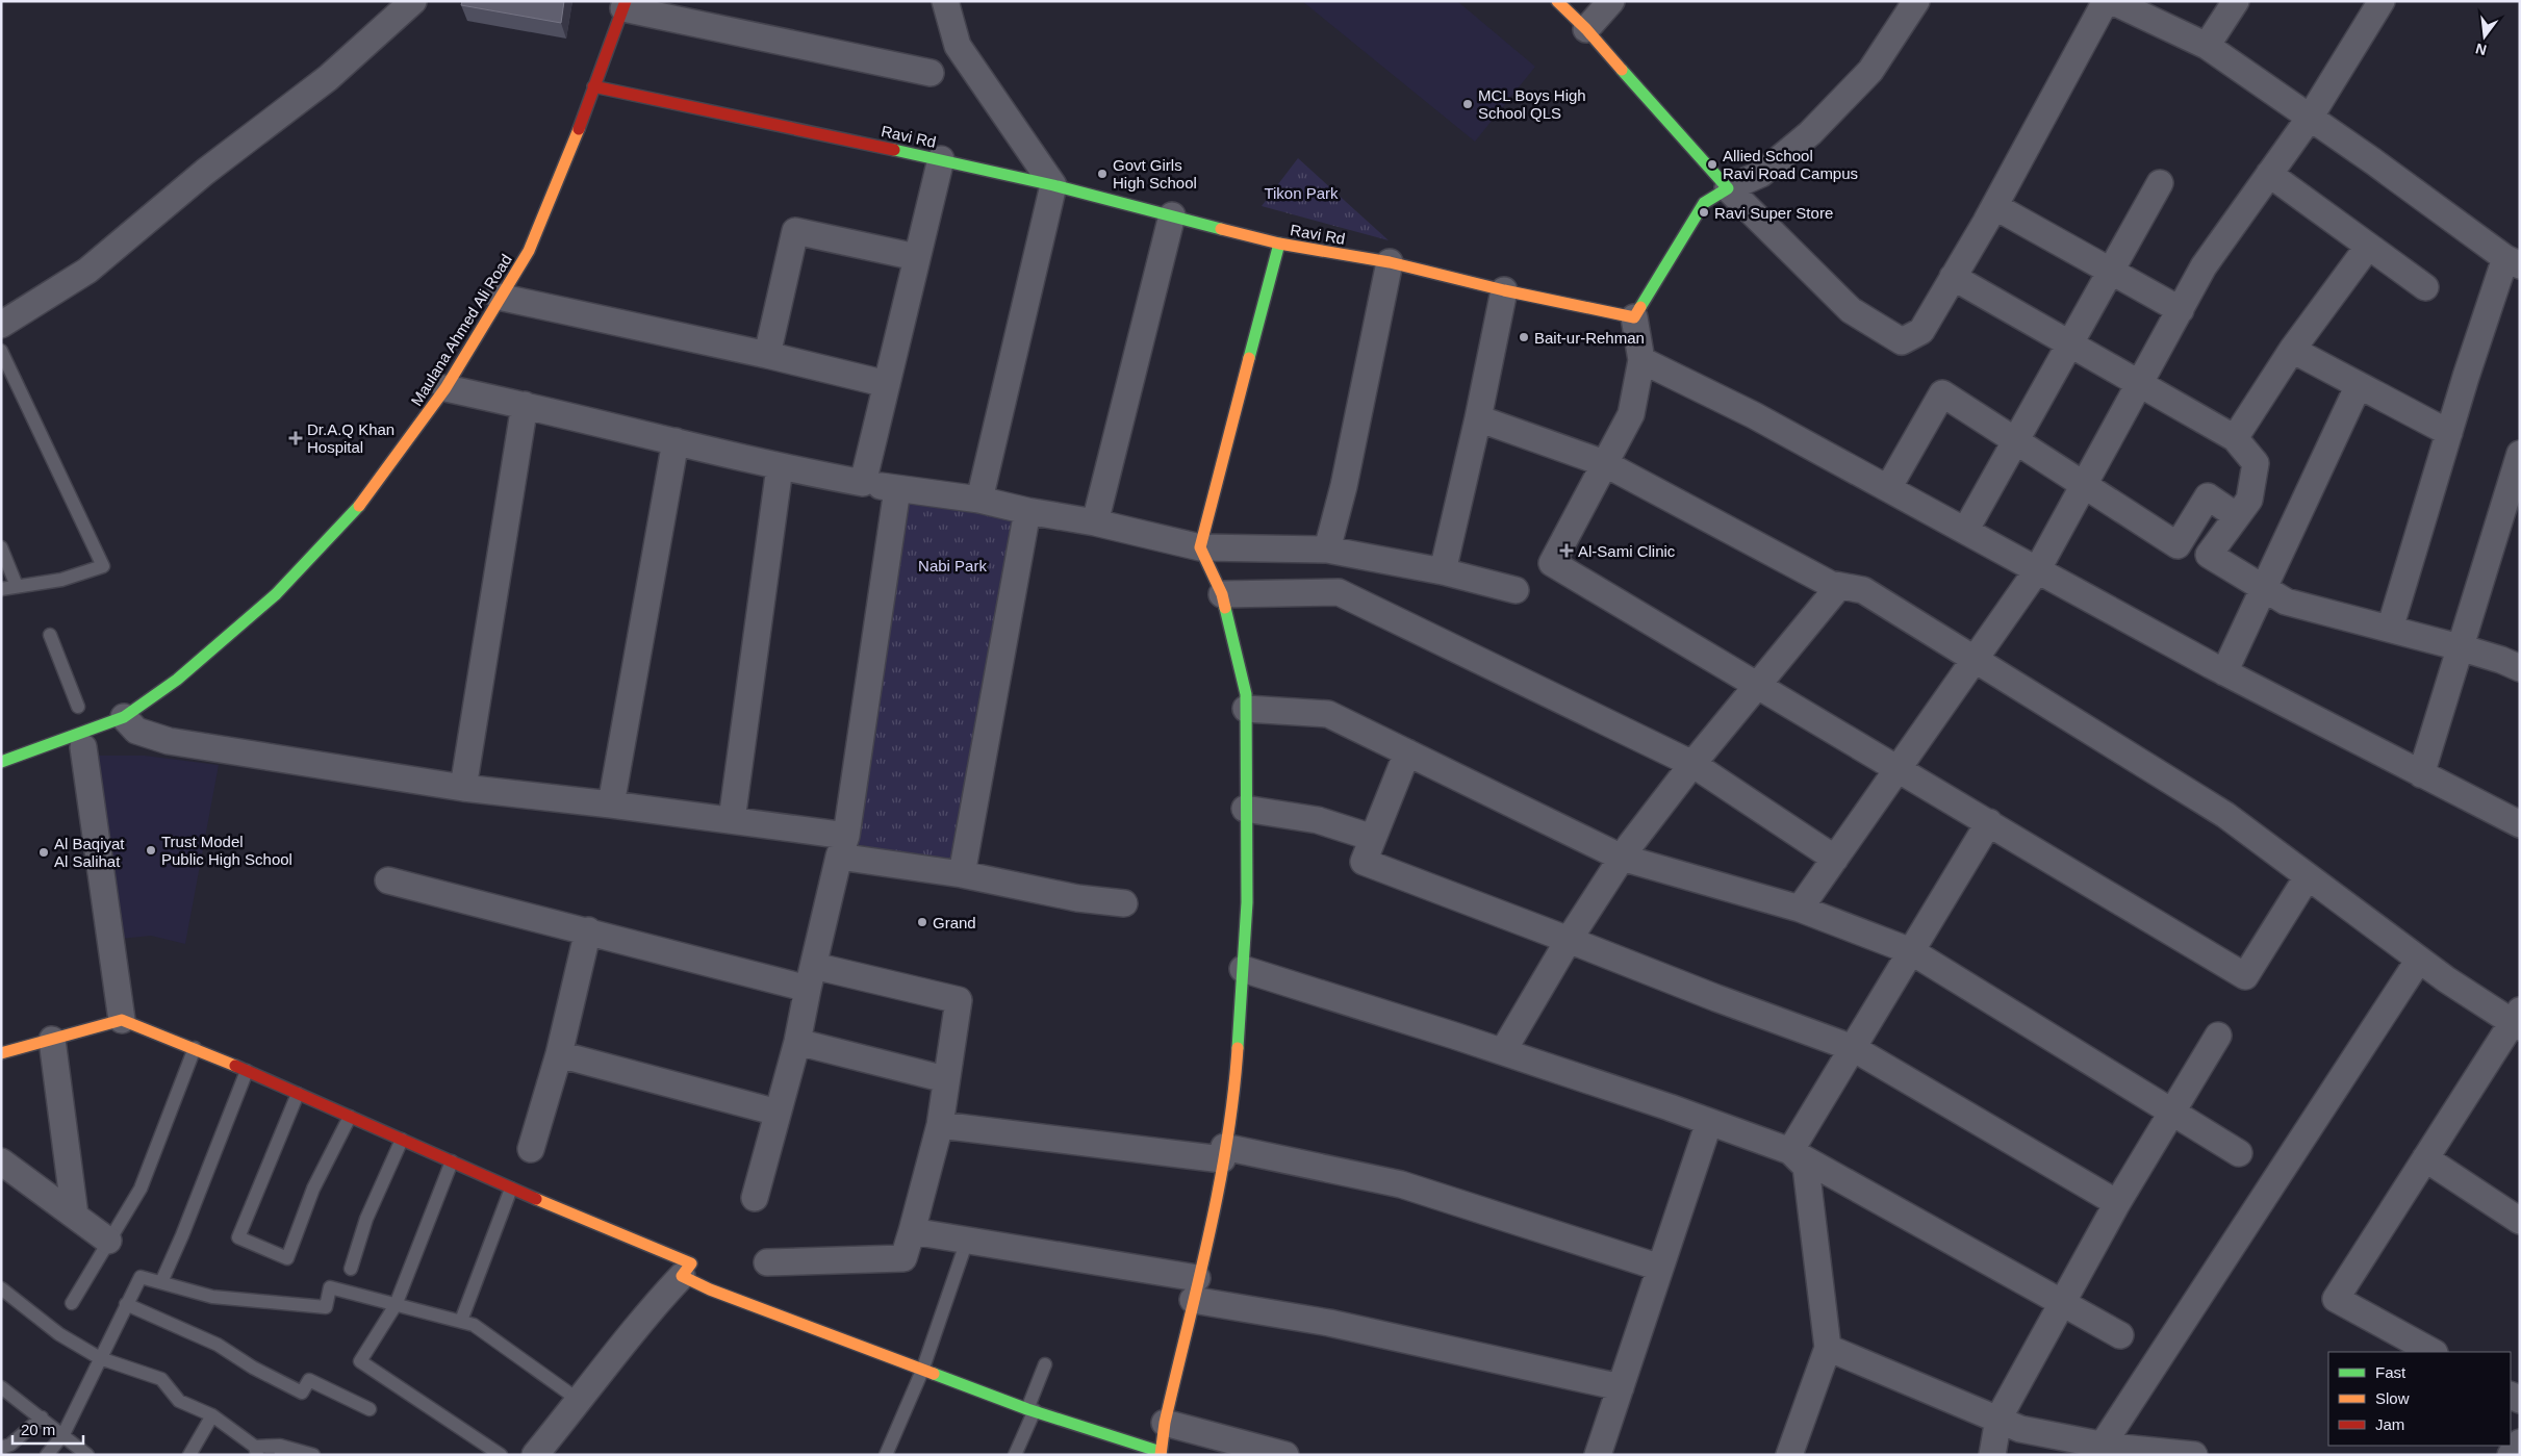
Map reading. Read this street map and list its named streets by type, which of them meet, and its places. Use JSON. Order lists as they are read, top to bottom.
{
  "streets": {
    "street": ["Ravi Rd", "Maulana Ahmed Ali Road"]
  },
  "crossings": [
    ["Ravi Rd", "Maulana Ahmed Ali Road"]
  ],
  "parks": ["Tikon Park", "Nabi Park"],
  "places": {
    "other": [
      "MCL Boys High School QLS",
      "Allied School Ravi Road Campus",
      "Govt Girls High School",
      "Ravi Super Store",
      "Bait-ur-Rehman",
      "Trust Model Public High School",
      "Al Baqiyat Al Salihat",
      "Grand"
    ],
    "health": ["Dr.A.Q Khan Hospital", "Al-Sami Clinic"]
  },
  "legend": ["Fast", "Slow", "Jam"],
  "scale_bar": "20 m",
  "north": "bottom"
}
